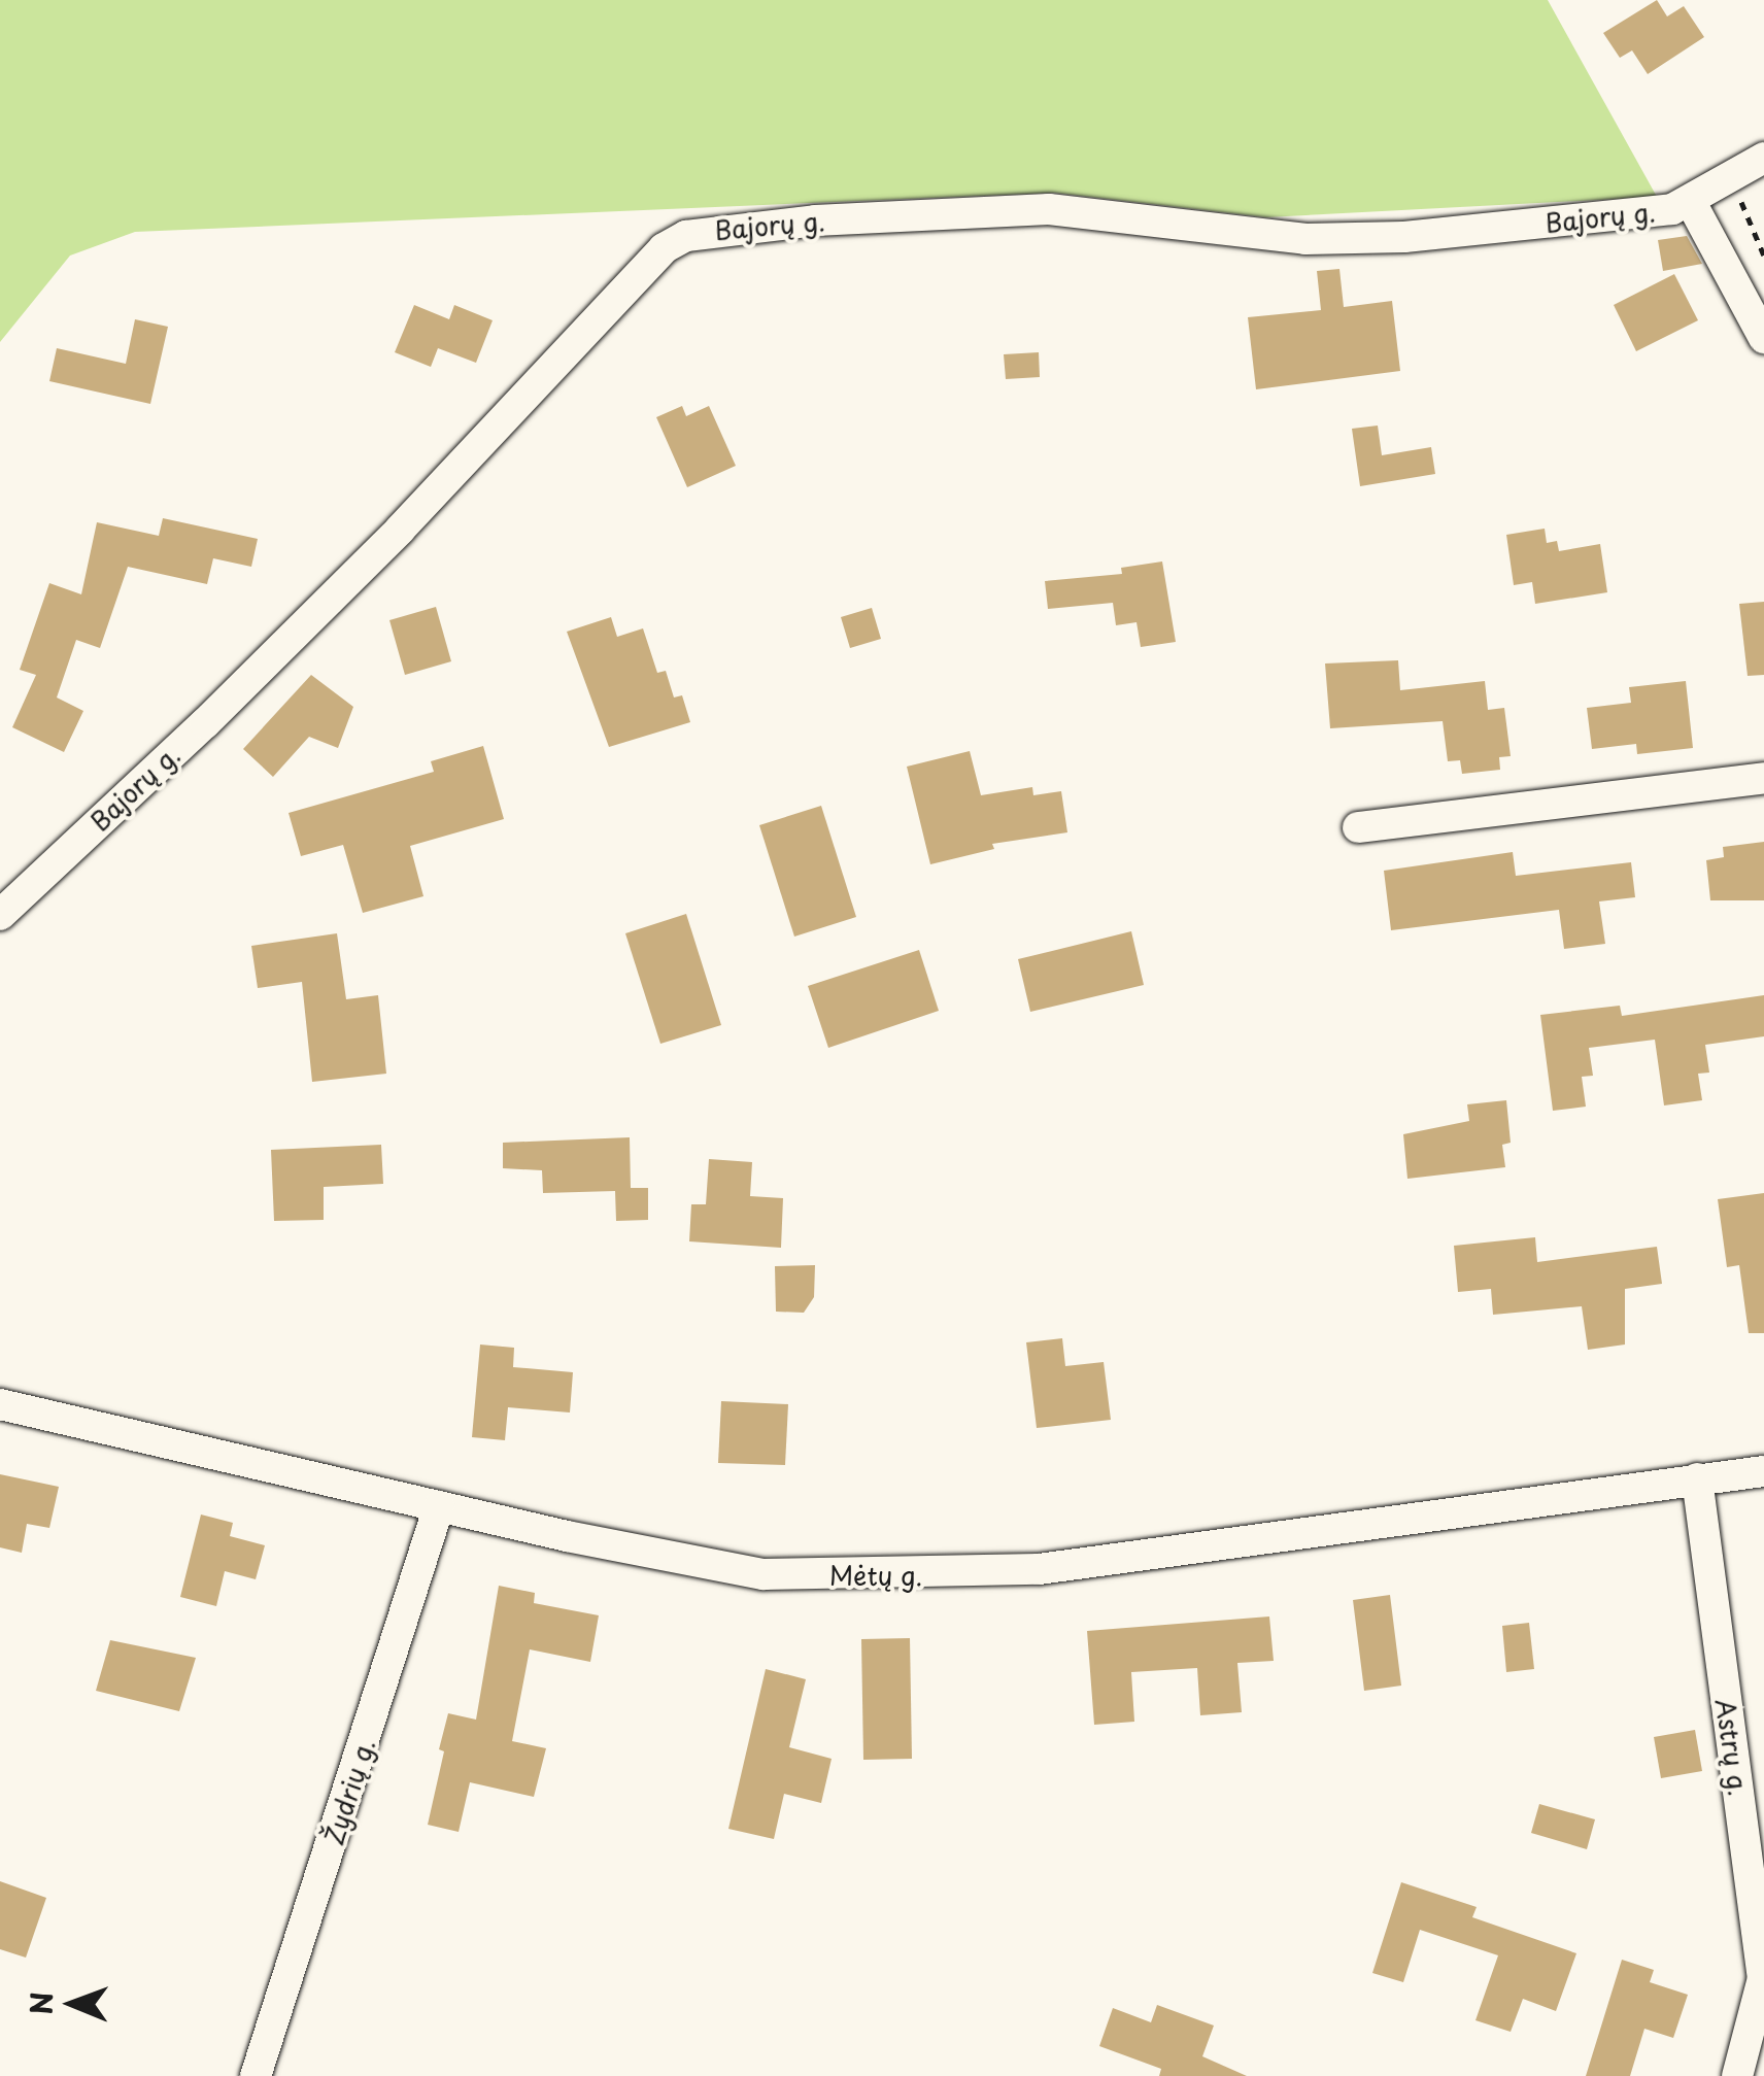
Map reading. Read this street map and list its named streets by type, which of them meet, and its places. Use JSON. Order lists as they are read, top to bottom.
{
  "streets": {
    "street": [
      "Bajorų g.",
      "Mėtų g.",
      "Astrų g.",
      "Žydrių g."
    ]
  },
  "crossings": [
    ["Mėtų g.", "Astrų g."],
    ["Mėtų g.", "Žydrių g."]
  ],
  "north": "left"
}
